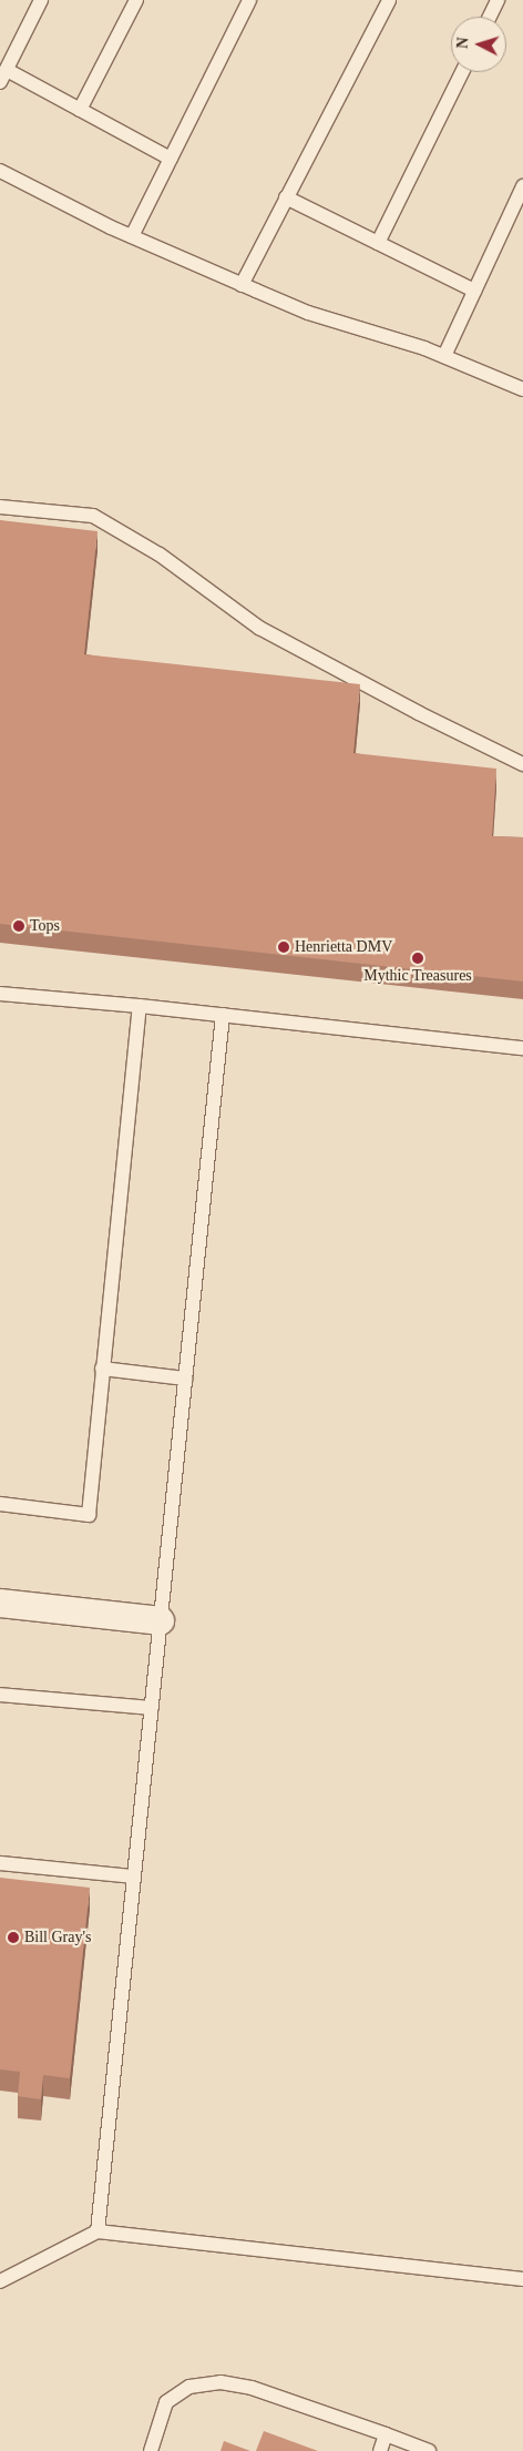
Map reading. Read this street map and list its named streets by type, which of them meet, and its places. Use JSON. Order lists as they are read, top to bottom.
{
  "places": [
    "Tops",
    "Henrietta DMV",
    "Mythic Treasures",
    "Bill Gray's"
  ],
  "north": "left"
}
